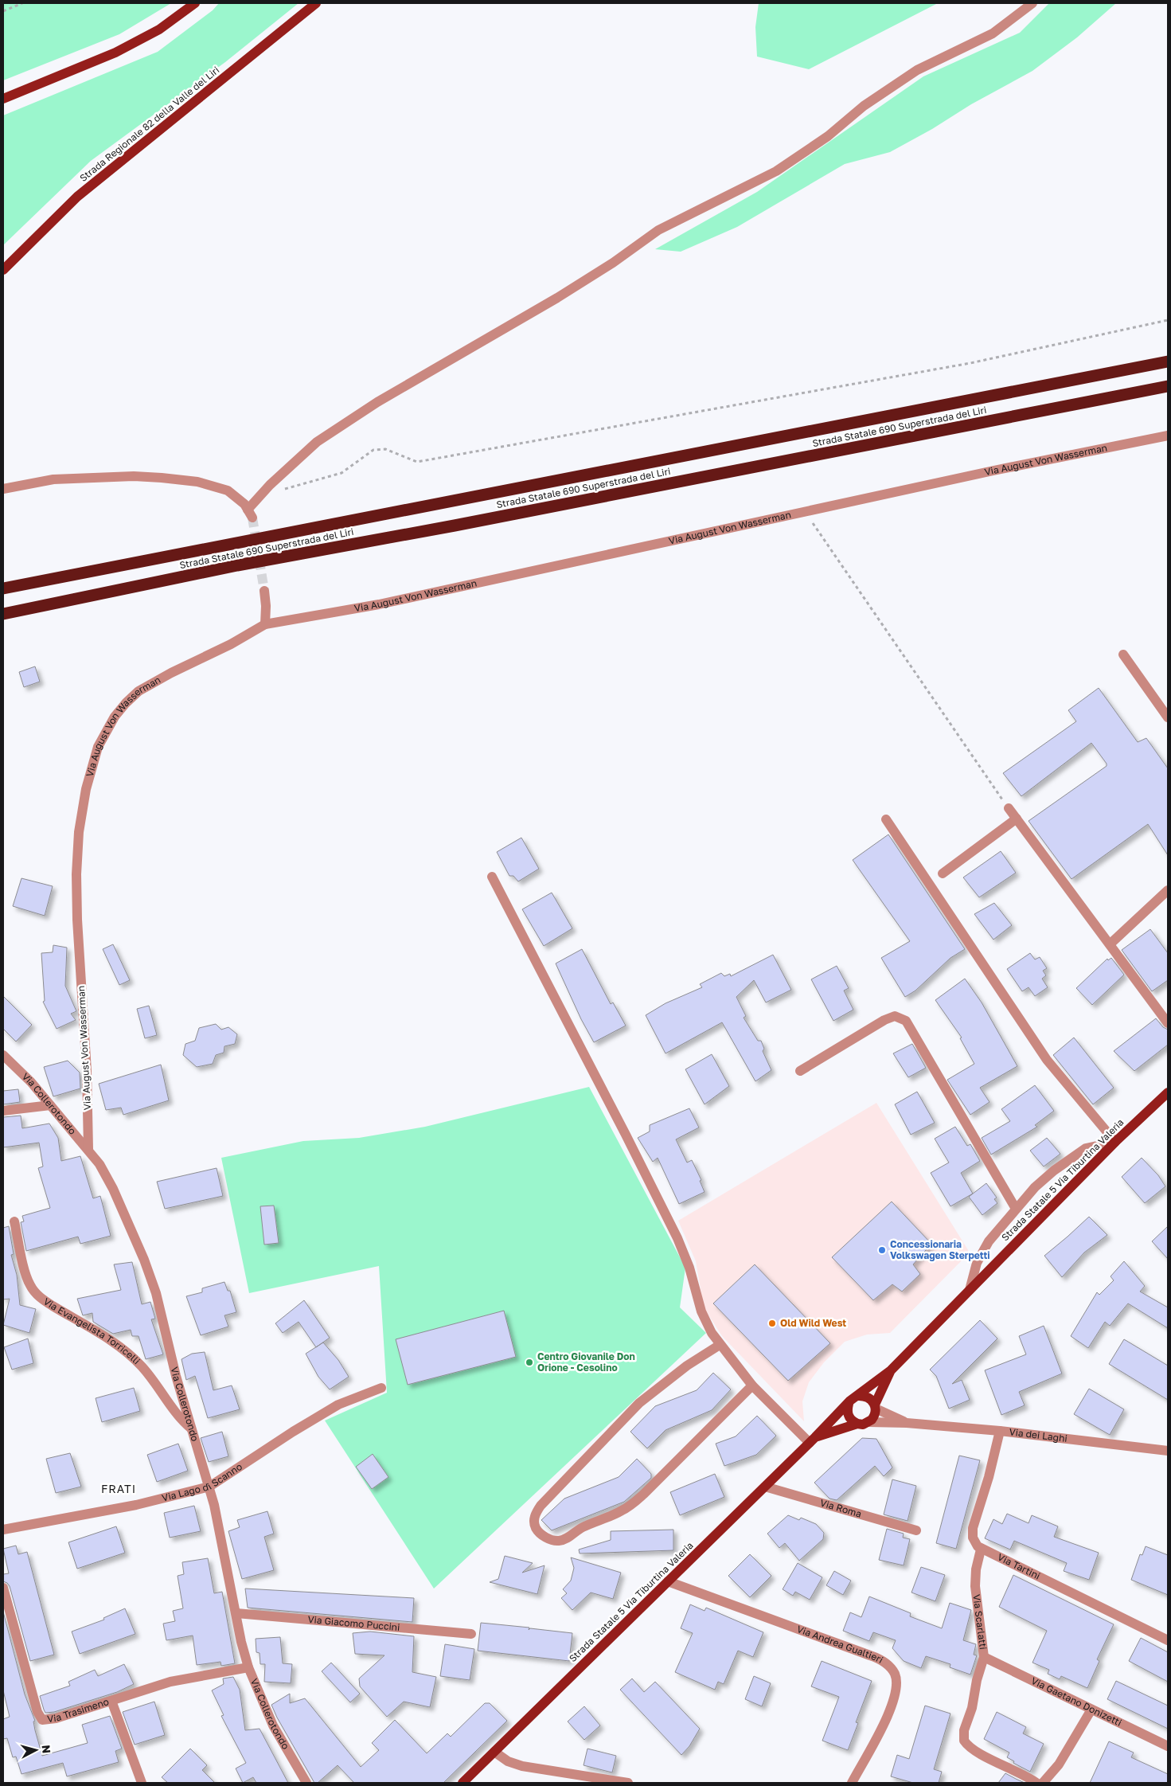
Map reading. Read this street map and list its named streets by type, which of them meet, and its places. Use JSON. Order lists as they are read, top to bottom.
{
  "streets": {
    "highway": ["Strada Statale 690 Superstrada del Liri"],
    "main road": ["Strada Regionale 82 della Valle del Liri", "Strada Statale 5 Via Tiburtina Valeria"],
    "street": [
      "Via August Von Wasserman",
      "Via Collerotondo",
      "Via Evangelista Torricelli",
      "Via dei Laghi",
      "Via Lago di Scanno",
      "Via Roma",
      "Via Tartini",
      "Via Scarlatti",
      "Via Giacomo Puccini",
      "Via Andrea Gualtieri",
      "Via Gaetano Donizetti",
      "Via Trasimeno"
    ]
  },
  "crossings": [
    ["Via August Von Wasserman", "Via Collerotondo"],
    ["Via Collerotondo", "Via Evangelista Torricelli"],
    ["Via Collerotondo", "Via Lago di Scanno"],
    ["Via Collerotondo", "Via Giacomo Puccini"],
    ["Via Collerotondo", "Via Trasimeno"],
    ["Strada Statale 5 Via Tiburtina Valeria", "Via dei Laghi"],
    ["Strada Statale 5 Via Tiburtina Valeria", "Via Roma"],
    ["Strada Statale 5 Via Tiburtina Valeria", "Via Andrea Gualtieri"],
    ["Via Tartini", "Via Scarlatti"],
    ["Via Scarlatti", "Via Gaetano Donizetti"]
  ],
  "districts": ["FRATI"],
  "places": ["Concessionaria Volkswagen Sterpetti", "Old Wild West", "Centro Giovanile Don Orione - Cesolino"],
  "north": "right"
}
